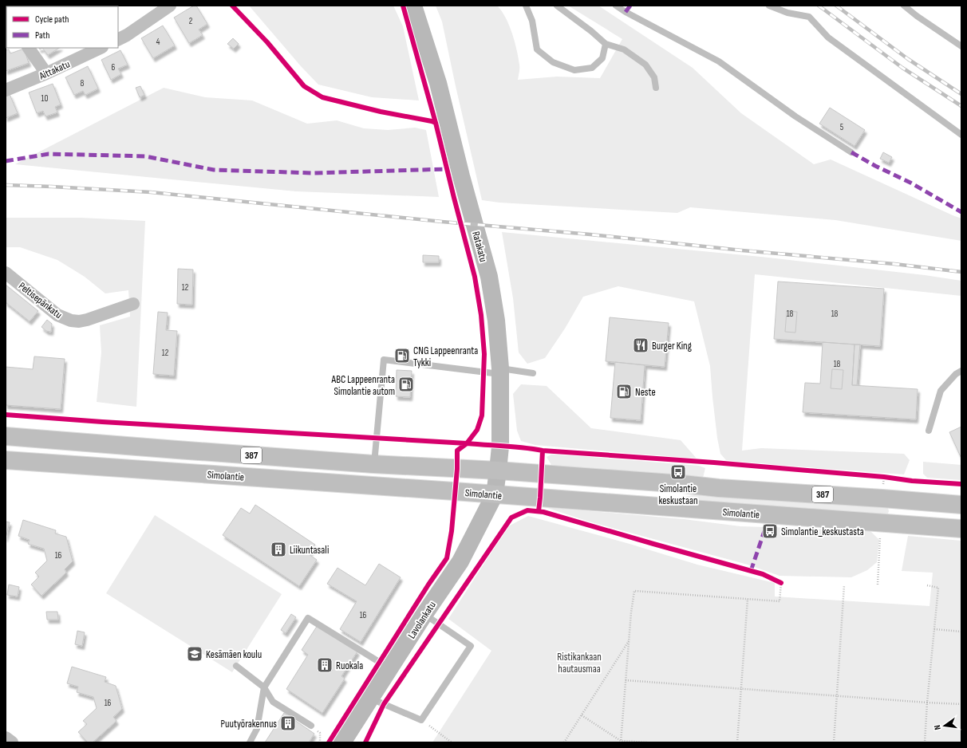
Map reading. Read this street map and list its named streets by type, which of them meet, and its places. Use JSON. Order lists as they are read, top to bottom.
{
  "streets": {
    "main road": [
      "Ratakatu",
      "387",
      "Simolantie",
      "Lavolankatu"
    ],
    "street": ["Aittakatu", "Peltisepänkatu"]
  },
  "crossings": [
    ["Ratakatu", "387"],
    ["Ratakatu", "Simolantie"],
    ["Ratakatu", "Lavolankatu"],
    ["Simolantie", "Lavolankatu"]
  ],
  "parks": ["Ristikankaan hautausmaa"],
  "places": {
    "restaurant": ["Burger King"],
    "fuel station": ["CNG Lappeenranta Tykki", "ABC Lappeenranta Simolantie autom", "Neste"],
    "bus stop": ["Simolantie keskustaan", "Simolantie_keskustasta"],
    "building": ["Liikuntasali", "Ruokala", "Puutyörakennus"],
    "school or university": ["Kesämäen koulu"]
  },
  "house_numbers": [
    "2",
    "4",
    "6",
    "8",
    "10",
    "5",
    "12",
    "18",
    "18",
    "12",
    "18",
    "16",
    "16",
    "16"
  ],
  "legend": ["Cycle path", "Path"],
  "north": "left"
}
